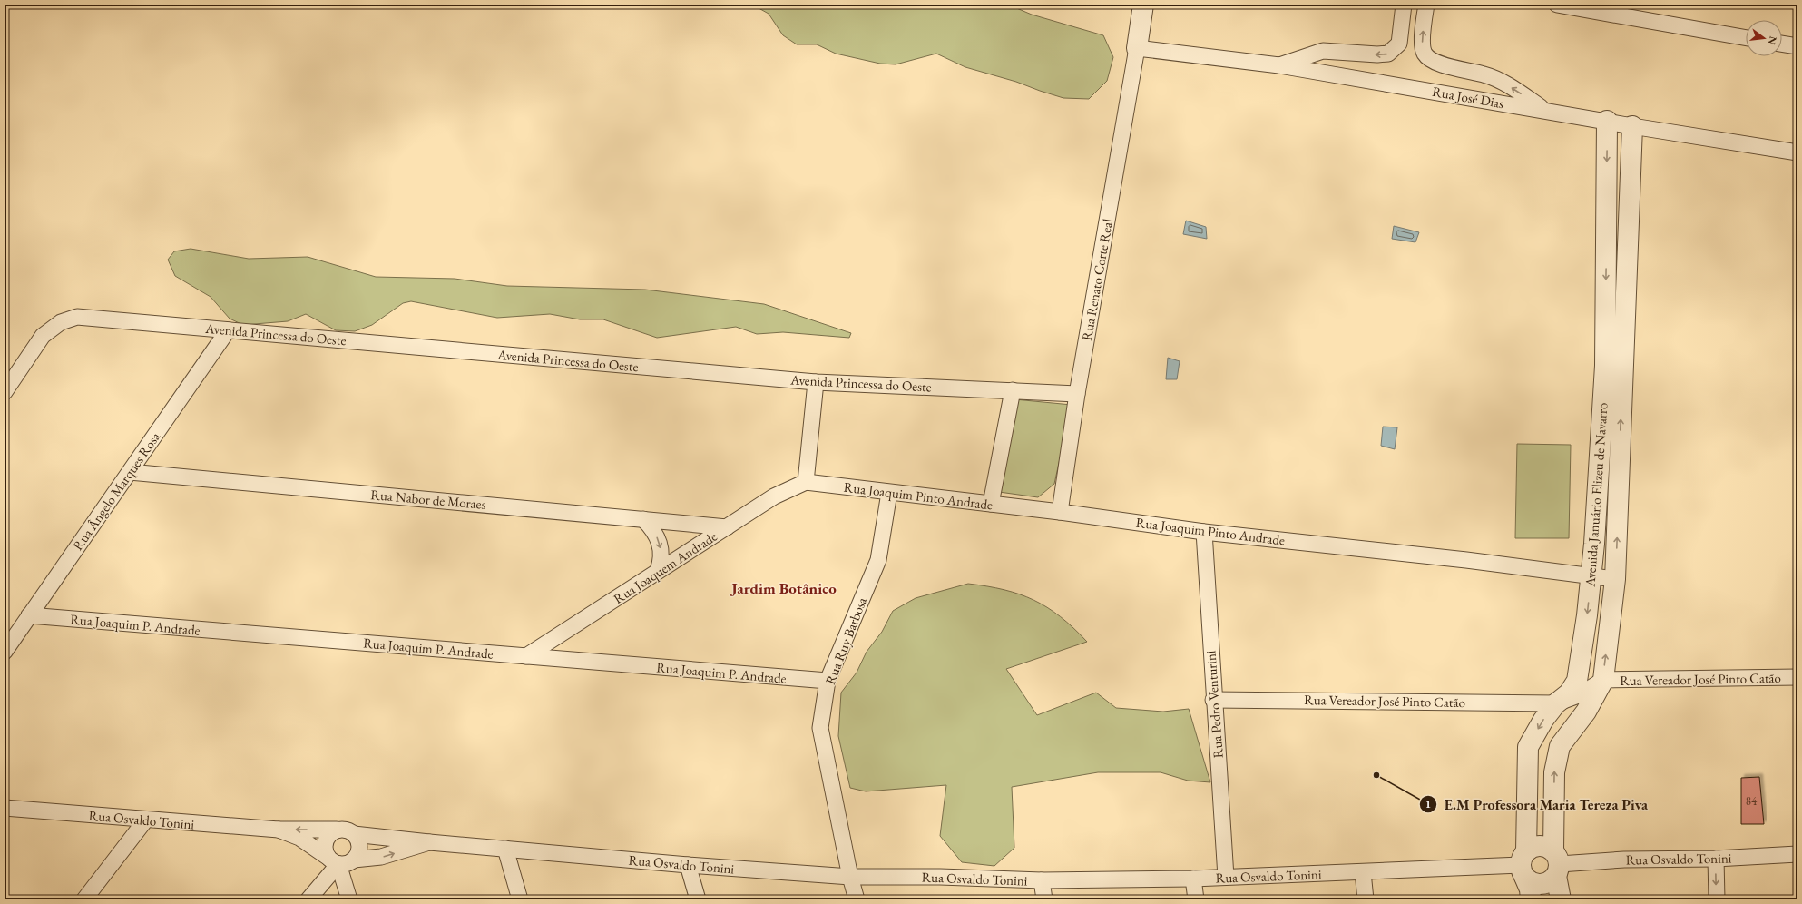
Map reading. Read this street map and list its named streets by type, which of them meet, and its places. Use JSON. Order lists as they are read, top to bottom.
{
  "streets": {
    "street": [
      "Rua José Dias",
      "Rua Renato Corte Real",
      "Avenida Princessa do Oeste",
      "Rua Ângelo Marques Rosa",
      "Avenida Januário Elizeu de Navarro",
      "Rua Joaquim Pinto Andrade",
      "Rua Nabor de Moraes",
      "Rua Joaquem Andrade",
      "Rua Joaquim P. Andrade",
      "Rua Ruy Barbosa",
      "Rua Vereador José Pinto Catão",
      "Rua Pedro Venturini",
      "Rua Osvaldo Tonini"
    ]
  },
  "crossings": [
    ["Rua José Dias", "Rua Renato Corte Real"],
    ["Rua José Dias", "Avenida Januário Elizeu de Navarro"],
    ["Rua Renato Corte Real", "Avenida Princessa do Oeste"],
    ["Rua Renato Corte Real", "Rua Joaquim Pinto Andrade"],
    ["Avenida Princessa do Oeste", "Rua Ângelo Marques Rosa"],
    ["Rua Ângelo Marques Rosa", "Rua Nabor de Moraes"],
    ["Rua Ângelo Marques Rosa", "Rua Joaquim P. Andrade"],
    ["Avenida Januário Elizeu de Navarro", "Rua Joaquim Pinto Andrade"],
    ["Avenida Januário Elizeu de Navarro", "Rua Vereador José Pinto Catão"],
    ["Avenida Januário Elizeu de Navarro", "Rua Osvaldo Tonini"],
    ["Rua Joaquim Pinto Andrade", "Rua Joaquem Andrade"],
    ["Rua Joaquim Pinto Andrade", "Rua Ruy Barbosa"],
    ["Rua Joaquim Pinto Andrade", "Rua Pedro Venturini"],
    ["Rua Nabor de Moraes", "Rua Joaquem Andrade"],
    ["Rua Joaquem Andrade", "Rua Joaquim P. Andrade"],
    ["Rua Joaquim P. Andrade", "Rua Ruy Barbosa"],
    ["Rua Ruy Barbosa", "Rua Osvaldo Tonini"],
    ["Rua Vereador José Pinto Catão", "Rua Pedro Venturini"],
    ["Rua Pedro Venturini", "Rua Osvaldo Tonini"]
  ],
  "districts": ["Jardim Botânico"],
  "places": ["E.M Professora Maria Tereza Piva"],
  "house_numbers": ["84"],
  "north": "right"
}
